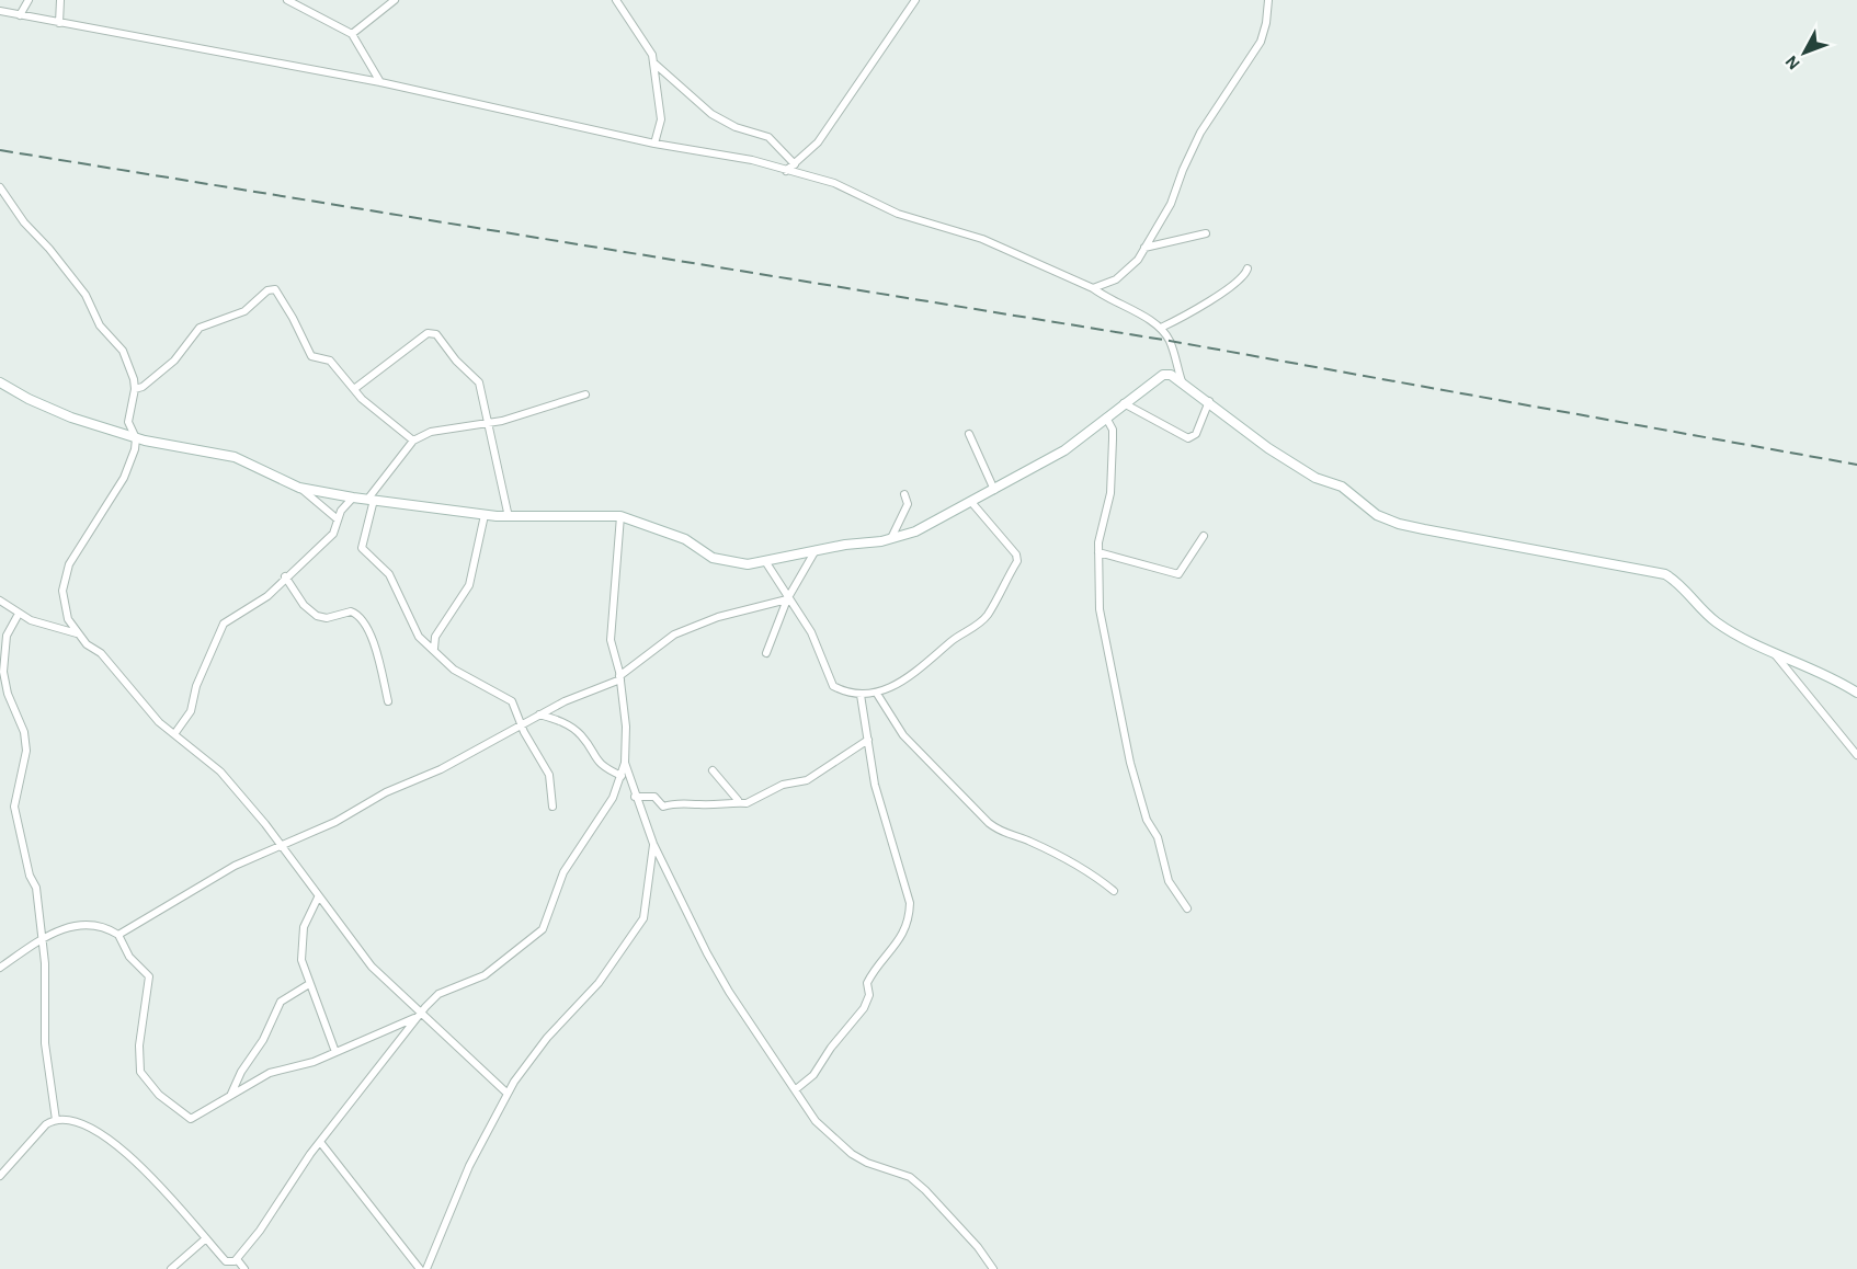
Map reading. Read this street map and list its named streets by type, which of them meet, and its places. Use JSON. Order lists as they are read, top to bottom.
{
  "north": "bottom left"
}
